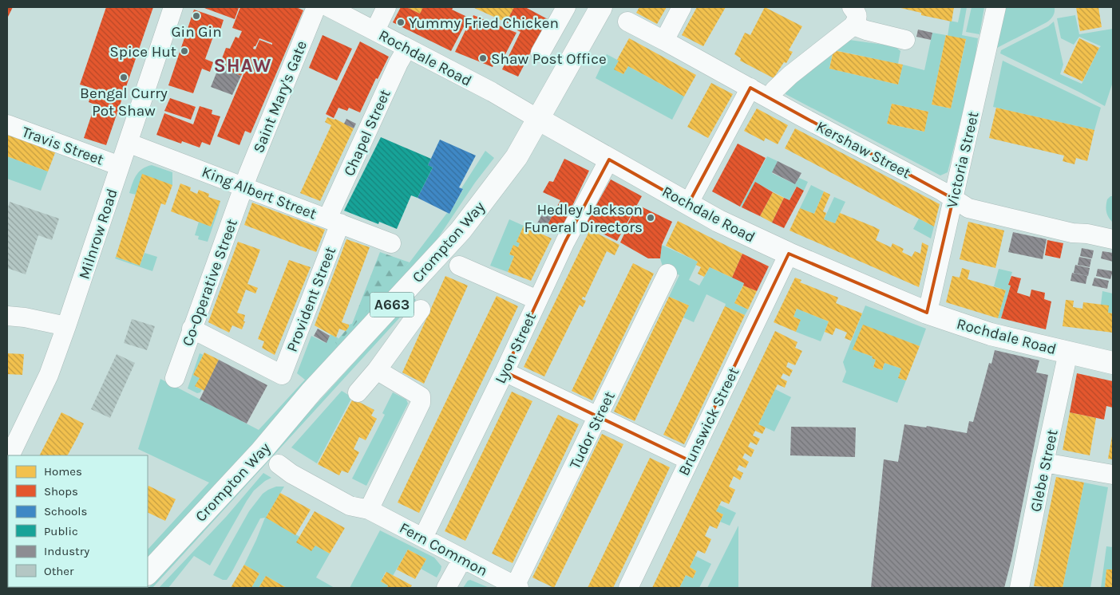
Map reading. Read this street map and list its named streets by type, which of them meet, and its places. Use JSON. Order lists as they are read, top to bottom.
{
  "streets": {
    "main road": ["Rochdale Road", "Crompton Way", "A663"],
    "street": [
      "Saint Mary's Gate",
      "Chapel Street",
      "Travis Street",
      "Kershaw Street",
      "Victoria Street",
      "King Albert Street",
      "Milnrow Road",
      "Co-Operative Street",
      "Provident Street",
      "Lyon Street",
      "Brunswick Street",
      "Tudor Street",
      "Glebe Street",
      "Fern Common"
    ]
  },
  "crossings": [
    ["Rochdale Road", "Chapel Street"],
    ["Rochdale Road", "Victoria Street"],
    ["Rochdale Road", "Crompton Way"],
    ["Rochdale Road", "Lyon Street"],
    ["Rochdale Road", "Brunswick Street"],
    ["Rochdale Road", "Glebe Street"],
    ["Saint Mary's Gate", "King Albert Street"],
    ["Saint Mary's Gate", "Co-Operative Street"],
    ["Chapel Street", "King Albert Street"],
    ["Chapel Street", "Provident Street"],
    ["Travis Street", "Milnrow Road"],
    ["Kershaw Street", "Victoria Street"],
    ["King Albert Street", "Milnrow Road"],
    ["King Albert Street", "Co-Operative Street"],
    ["King Albert Street", "Provident Street"],
    ["Co-Operative Street", "Provident Street"],
    ["Lyon Street", "Fern Common"],
    ["Tudor Street", "Fern Common"]
  ],
  "districts": ["SHAW"],
  "places": [
    "Gin Gin",
    "Yummy Fried Chicken",
    "Spice Hut",
    "Shaw Post Office",
    "Bengal Curry Pot Shaw",
    "Hedley Jackson Funeral Directors"
  ],
  "legend": [
    "Homes",
    "Shops",
    "Schools",
    "Public",
    "Industry",
    "Other"
  ]
}
